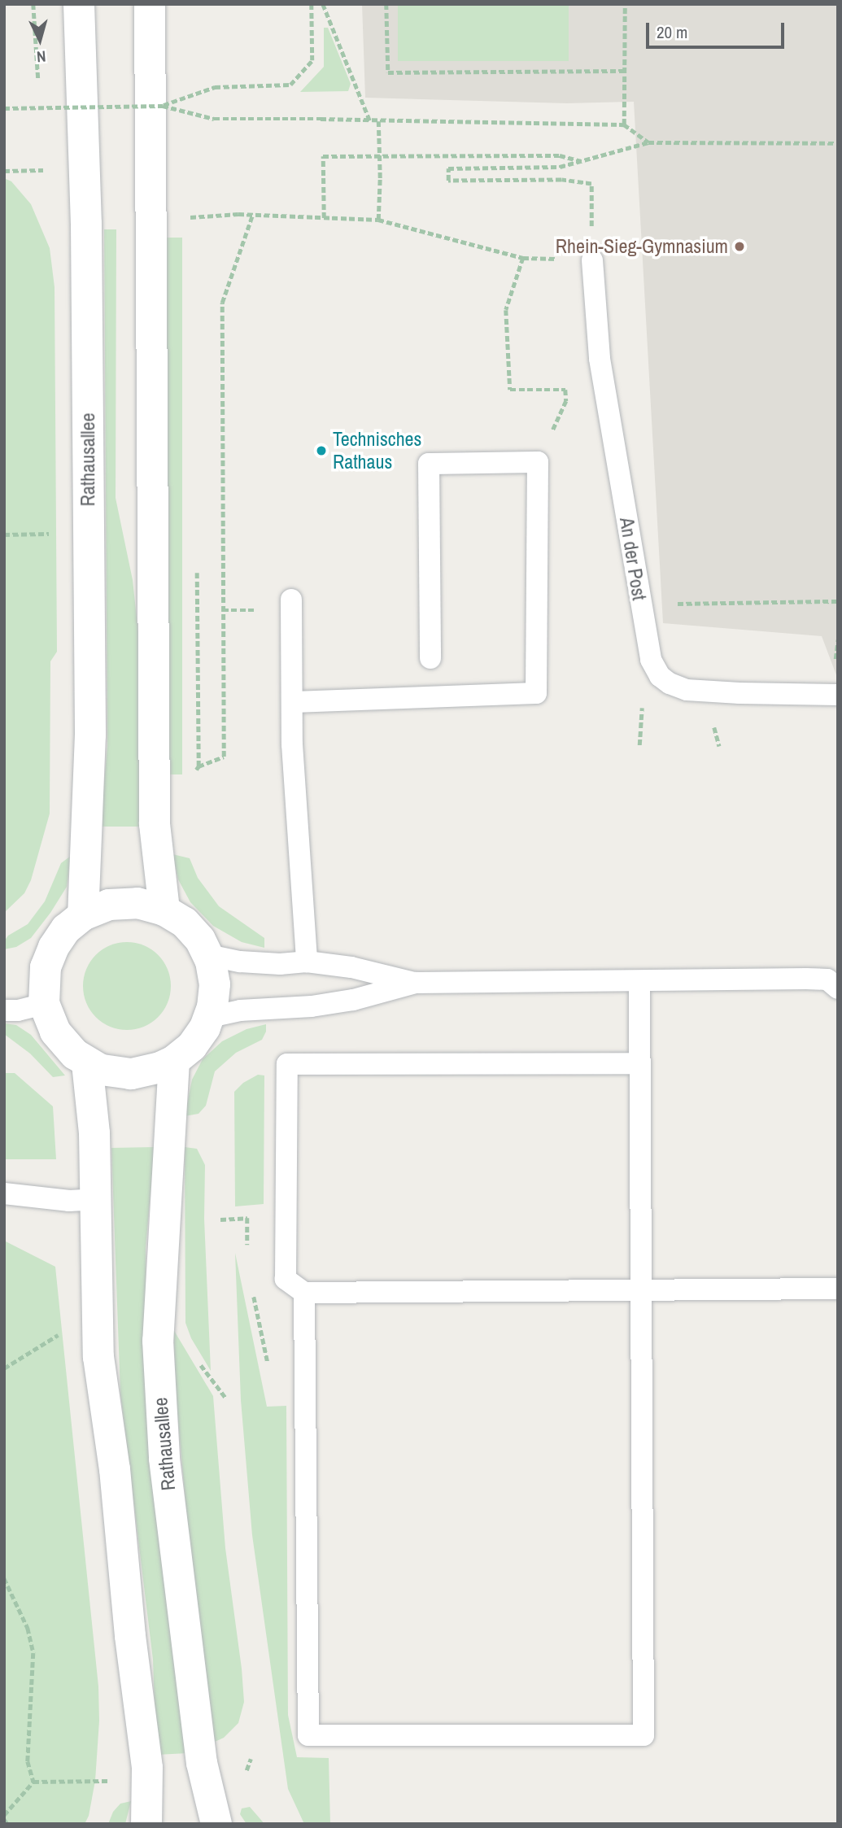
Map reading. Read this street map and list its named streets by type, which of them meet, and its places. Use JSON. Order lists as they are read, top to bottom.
{
  "streets": {
    "street": ["Rathausallee"],
    "lane": ["An der Post"]
  },
  "places": ["Rhein-Sieg-Gymnasium", "Technisches Rathaus"],
  "scale_bar": "20 m",
  "north": "bottom"
}
